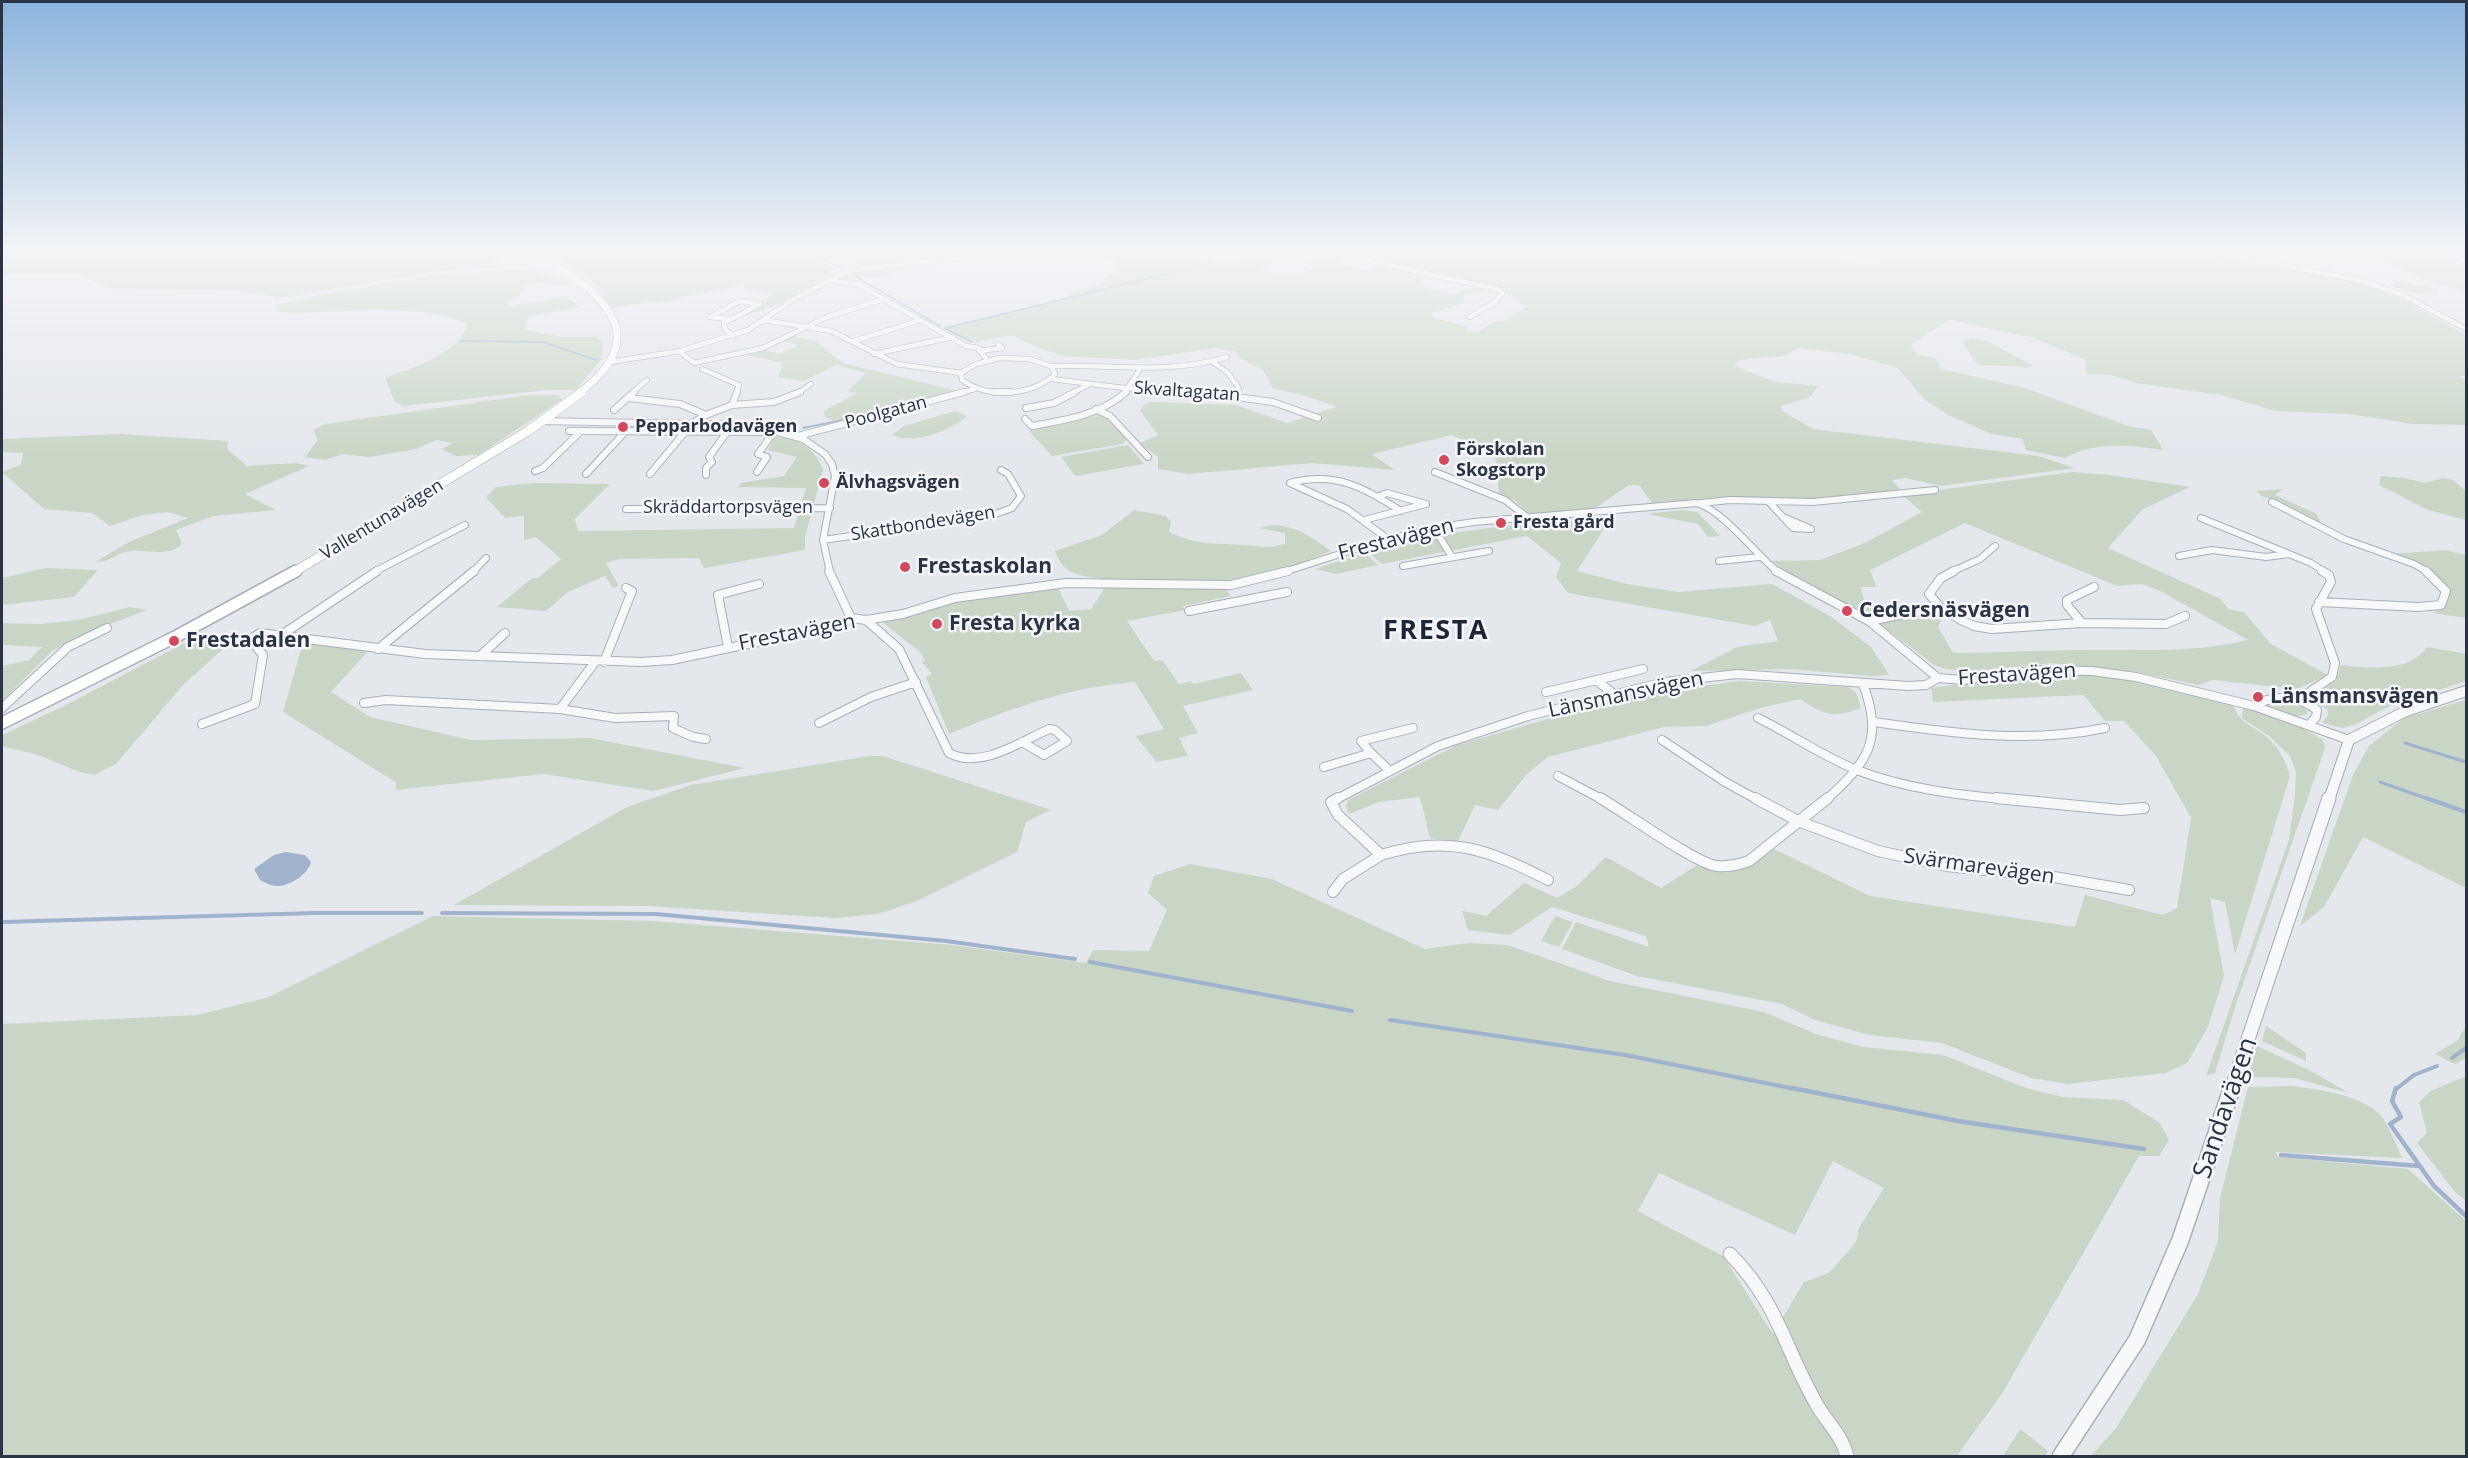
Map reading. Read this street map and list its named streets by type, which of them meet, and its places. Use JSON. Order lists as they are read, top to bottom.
{
  "streets": {
    "main road": ["Vallentunavägen"],
    "street": [
      "Skvaltagatan",
      "Poolgatan",
      "Skräddartorpsvägen",
      "Skattbondevägen",
      "Frestavägen",
      "Länsmansvägen",
      "Svärmarevägen",
      "Sandavägen"
    ]
  },
  "crossings": [
    ["Skvaltagatan", "Poolgatan"],
    ["Frestavägen", "Länsmansvägen"],
    ["Frestavägen", "Sandavägen"]
  ],
  "districts": ["FRESTA"],
  "places": [
    "Pepparbodavägen",
    "Förskolan Skogstorp",
    "Älvhagsvägen",
    "Fresta gård",
    "Frestaskolan",
    "Cedersnäsvägen",
    "Fresta kyrka",
    "Frestadalen",
    "Länsmansvägen"
  ]
}
